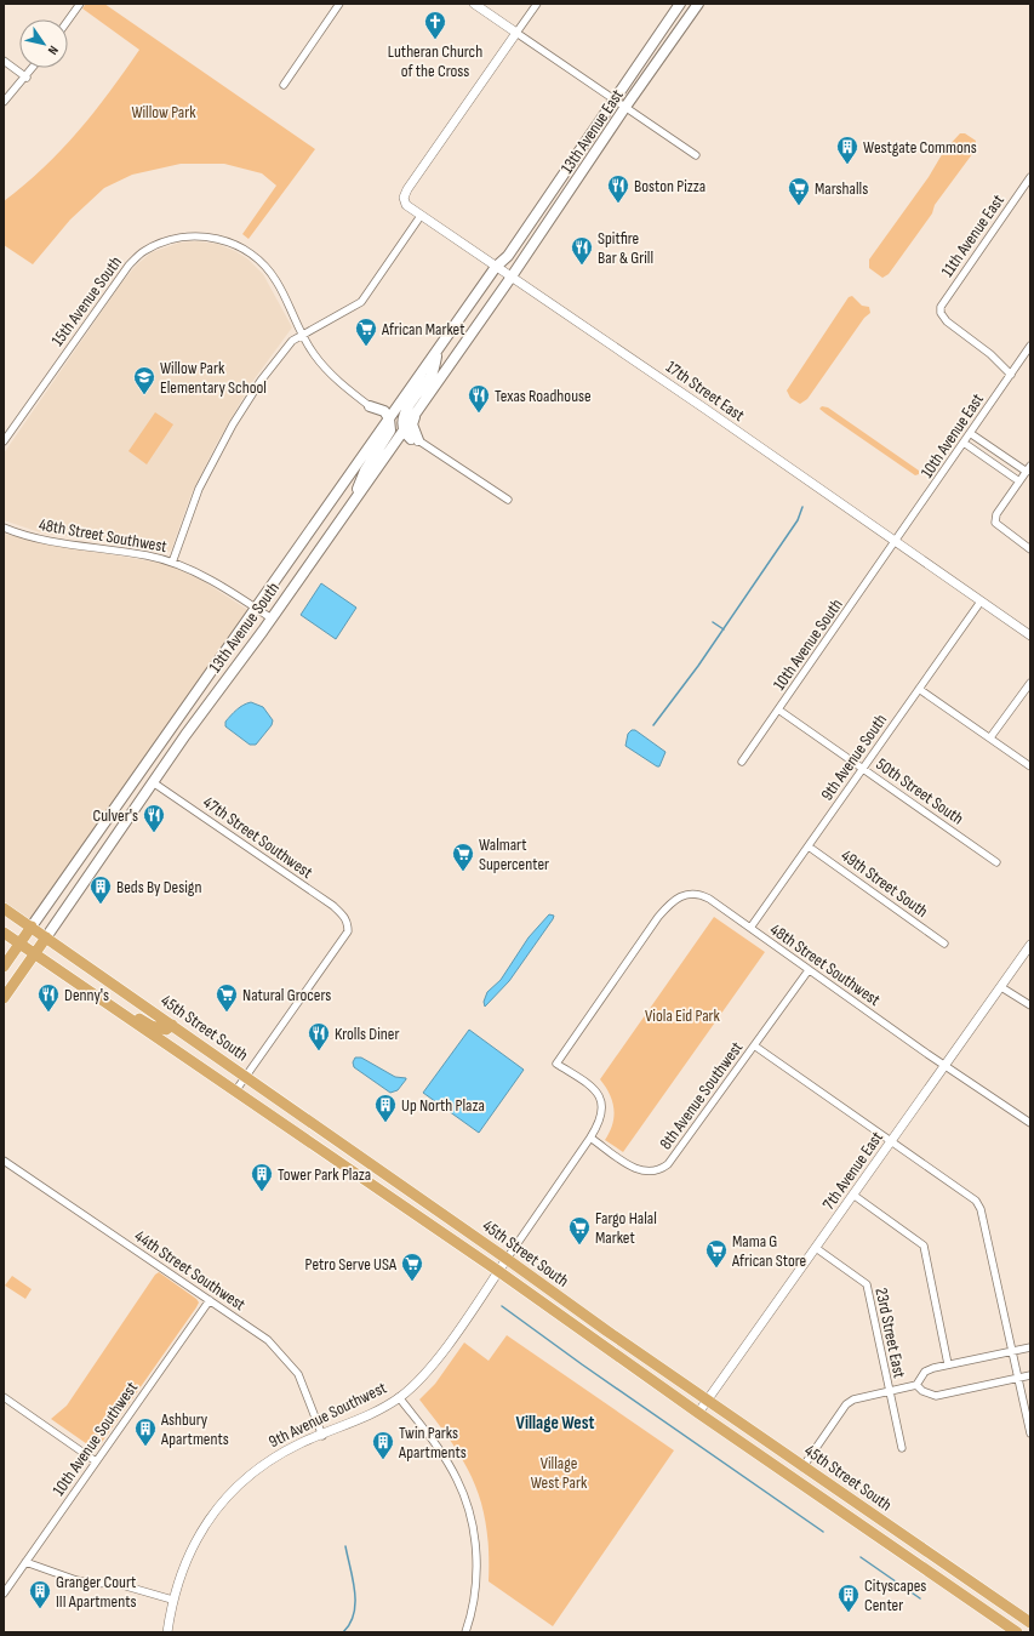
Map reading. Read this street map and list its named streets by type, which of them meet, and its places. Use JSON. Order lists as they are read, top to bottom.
{
  "streets": {
    "main road": ["13th Avenue East", "13th Avenue South", "45th Street South"],
    "street": [
      "11th Avenue East",
      "15th Avenue South",
      "17th Street East",
      "10th Avenue East",
      "48th Street Southwest",
      "10th Avenue South",
      "9th Avenue South",
      "50th Street South",
      "47th Street Southwest",
      "49th Street South",
      "8th Avenue Southwest",
      "7th Avenue East",
      "44th Street Southwest",
      "23rd Street East",
      "9th Avenue Southwest",
      "10th Avenue Southwest"
    ]
  },
  "crossings": [
    ["13th Avenue East", "17th Street East"],
    ["13th Avenue East", "13th Avenue South"],
    ["11th Avenue East", "10th Avenue East"],
    ["17th Street East", "10th Avenue East"],
    ["17th Street East", "13th Avenue South"],
    ["17th Street East", "10th Avenue South"],
    ["17th Street East", "9th Avenue South"],
    ["10th Avenue East", "10th Avenue South"],
    ["48th Street Southwest", "13th Avenue South"],
    ["48th Street Southwest", "9th Avenue South"],
    ["48th Street Southwest", "8th Avenue Southwest"],
    ["48th Street Southwest", "7th Avenue East"],
    ["48th Street Southwest", "9th Avenue Southwest"],
    ["13th Avenue South", "47th Street Southwest"],
    ["13th Avenue South", "45th Street South"],
    ["10th Avenue South", "50th Street South"],
    ["9th Avenue South", "50th Street South"],
    ["9th Avenue South", "49th Street South"],
    ["47th Street Southwest", "45th Street South"],
    ["45th Street South", "7th Avenue East"],
    ["45th Street South", "9th Avenue Southwest"],
    ["8th Avenue Southwest", "9th Avenue Southwest"],
    ["7th Avenue East", "23rd Street East"],
    ["44th Street Southwest", "9th Avenue Southwest"],
    ["44th Street Southwest", "10th Avenue Southwest"]
  ],
  "districts": ["Village West"],
  "parks": ["Willow Park", "Viola Eid Park", "Village West Park"],
  "places": {
    "church": ["Lutheran Church of the Cross"],
    "building": [
      "Westgate Commons",
      "Beds By Design",
      "Up North Plaza",
      "Tower Park Plaza",
      "Ashbury Apartments",
      "Twin Parks Apartments",
      "Granger Court III Apartments",
      "Cityscapes Center"
    ],
    "restaurant": [
      "Boston Pizza",
      "Spitfire Bar & Grill",
      "Texas Roadhouse",
      "Culver's",
      "Denny's",
      "Krolls Diner"
    ],
    "supermarket": [
      "Marshalls",
      "African Market",
      "Walmart Supercenter",
      "Natural Grocers",
      "Fargo Halal Market",
      "Mama G African Store",
      "Petro Serve USA"
    ],
    "school or university": ["Willow Park Elementary School"]
  },
  "north": "bottom right"
}
